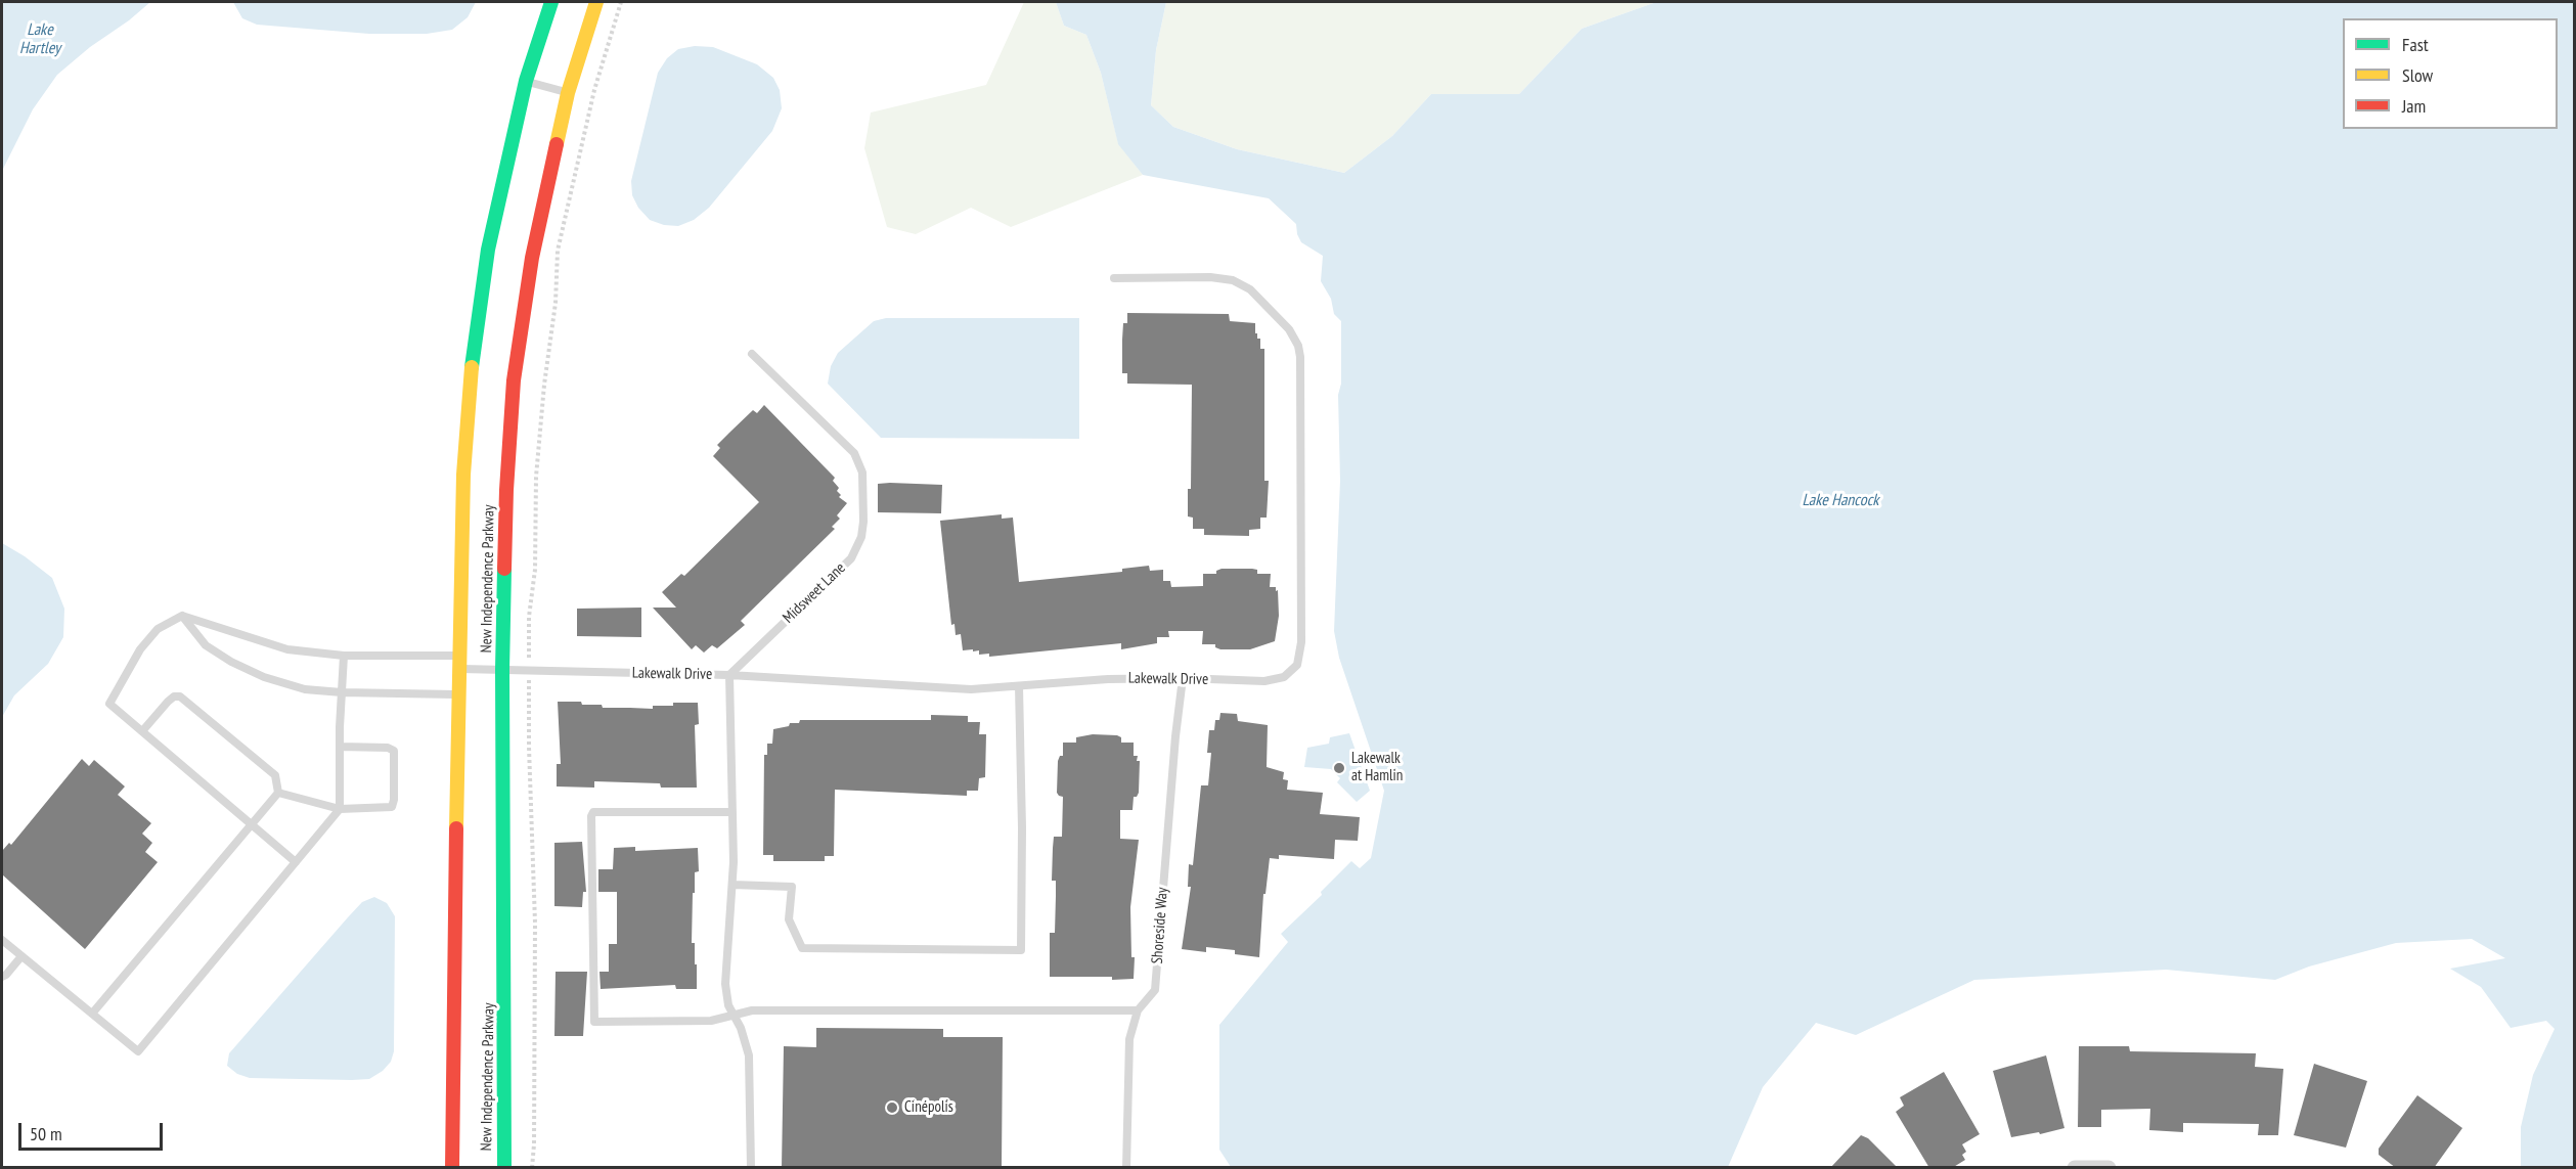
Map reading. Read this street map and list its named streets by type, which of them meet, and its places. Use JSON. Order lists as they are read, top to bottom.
{
  "streets": {
    "street": ["New Independence Parkway"],
    "lane": ["Midsweet Lane", "Lakewalk Drive", "Shoreside Way"]
  },
  "crossings": [
    ["New Independence Parkway", "Lakewalk Drive"],
    ["Midsweet Lane", "Lakewalk Drive"],
    ["Lakewalk Drive", "Shoreside Way"]
  ],
  "water": ["Lake Hartley", "Lake Hancock"],
  "places": ["Lakewalk at Hamlin", "Cinépolis"],
  "legend": ["Fast", "Slow", "Jam"],
  "scale_bar": "50 m"
}
